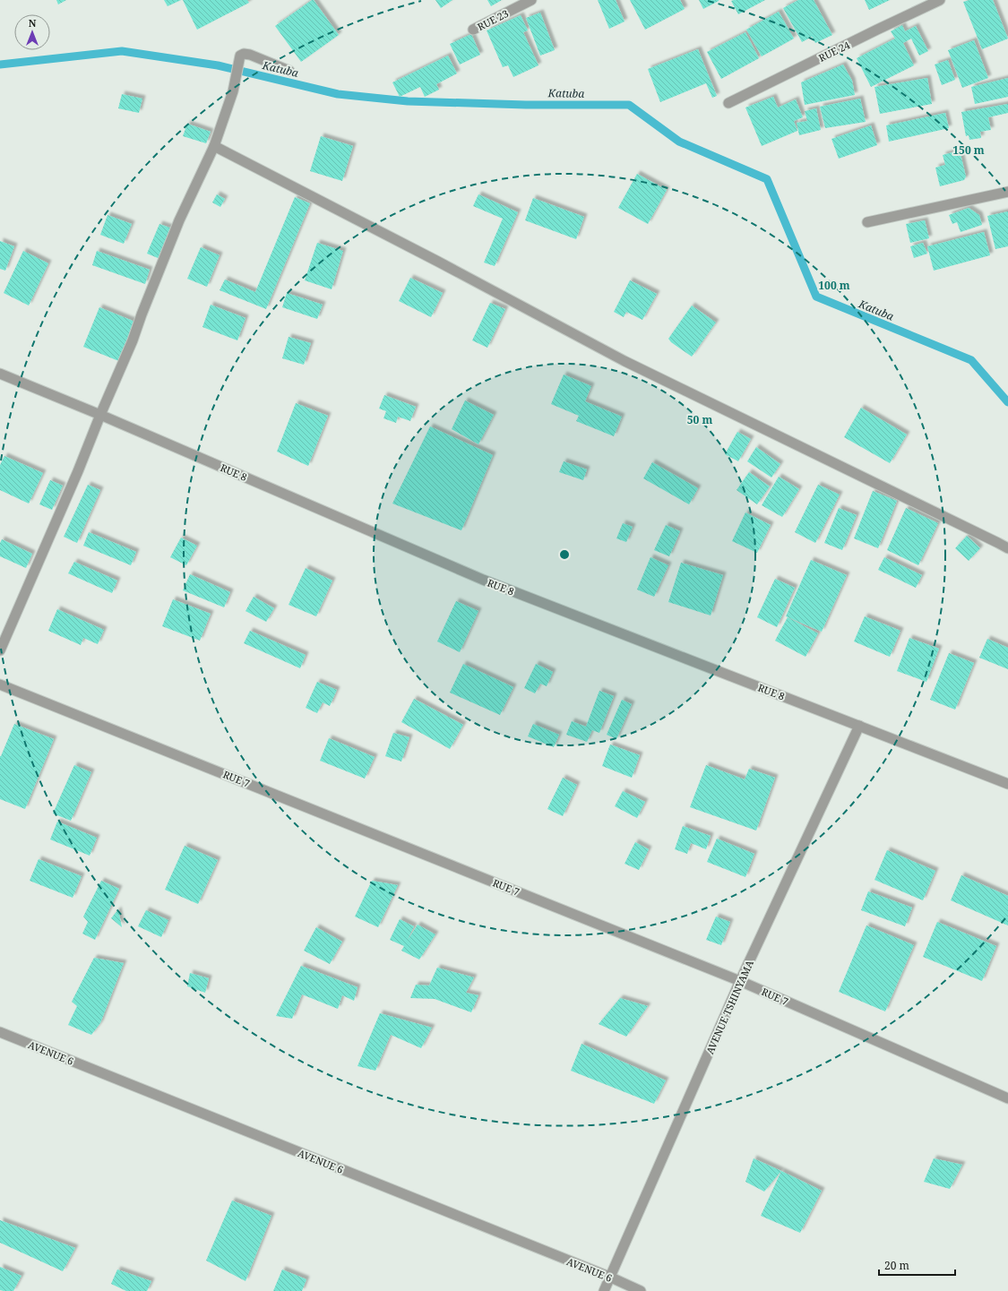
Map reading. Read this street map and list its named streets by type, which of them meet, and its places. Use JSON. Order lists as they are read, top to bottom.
{
  "streets": {
    "street": [
      "RUE 23",
      "RUE 24",
      "RUE 8",
      "RUE 7",
      "AVENUE TSHINYAMA",
      "AVENUE 6"
    ]
  },
  "crossings": [
    ["RUE 8", "AVENUE TSHINYAMA"],
    ["RUE 7", "AVENUE TSHINYAMA"],
    ["AVENUE TSHINYAMA", "AVENUE 6"]
  ],
  "water": ["Katuba"],
  "scale_bar": "20 m",
  "north": "top",
  "rings": ["150 m", "100 m", "50 m"]
}
